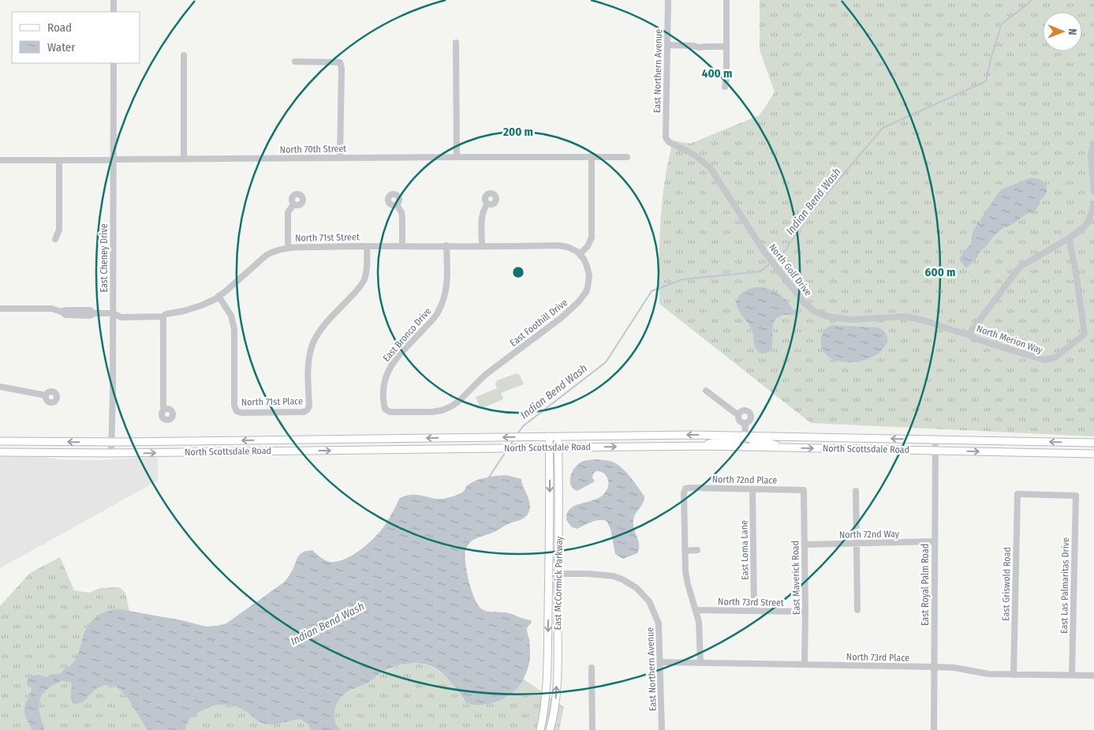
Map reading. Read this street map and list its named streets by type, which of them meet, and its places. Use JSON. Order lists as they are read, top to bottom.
{
  "streets": {
    "main road": ["North Scottsdale Road", "East McCormick Parkway"],
    "street": [
      "East Northern Avenue",
      "North 70th Street",
      "North 71st Street",
      "East Cheney Drive",
      "North Golf Drive",
      "East Foothill Drive",
      "East Bronco Drive",
      "North Merion Way",
      "North 71st Place",
      "North 72nd Place",
      "North 72nd Way",
      "East Loma Lane",
      "East Maverick Road",
      "East Griswold Road",
      "East Royal Palm Road",
      "East Las Palmaritas Drive",
      "North 73rd Street",
      "North 73rd Place"
    ]
  },
  "crossings": [
    ["East Northern Avenue", "North Golf Drive"],
    ["East Northern Avenue", "East McCormick Parkway"],
    ["East Northern Avenue", "North 73rd Place"],
    ["North 70th Street", "East Cheney Drive"],
    ["North 71st Street", "East Cheney Drive"],
    ["North 71st Street", "East Foothill Drive"],
    ["North 71st Street", "East Bronco Drive"],
    ["North 71st Street", "North 71st Place"],
    ["East Cheney Drive", "North Scottsdale Road"],
    ["North Golf Drive", "North Merion Way"],
    ["East Foothill Drive", "East Bronco Drive"],
    ["North Scottsdale Road", "East McCormick Parkway"],
    ["North Scottsdale Road", "East Royal Palm Road"],
    ["North 72nd Place", "East Loma Lane"],
    ["North 72nd Place", "East Maverick Road"],
    ["North 72nd Way", "East Maverick Road"],
    ["North 72nd Way", "East Royal Palm Road"],
    ["East Loma Lane", "North 73rd Street"],
    ["East Maverick Road", "North 73rd Street"],
    ["East Maverick Road", "North 73rd Place"],
    ["East Griswold Road", "East Las Palmaritas Drive"],
    ["East Griswold Road", "North 73rd Place"],
    ["East Royal Palm Road", "North 73rd Place"],
    ["East Las Palmaritas Drive", "North 73rd Place"]
  ],
  "water": ["Indian Bend Wash"],
  "legend": ["Road", "Water"],
  "north": "right",
  "rings": ["400 m", "200 m", "600 m"]
}
